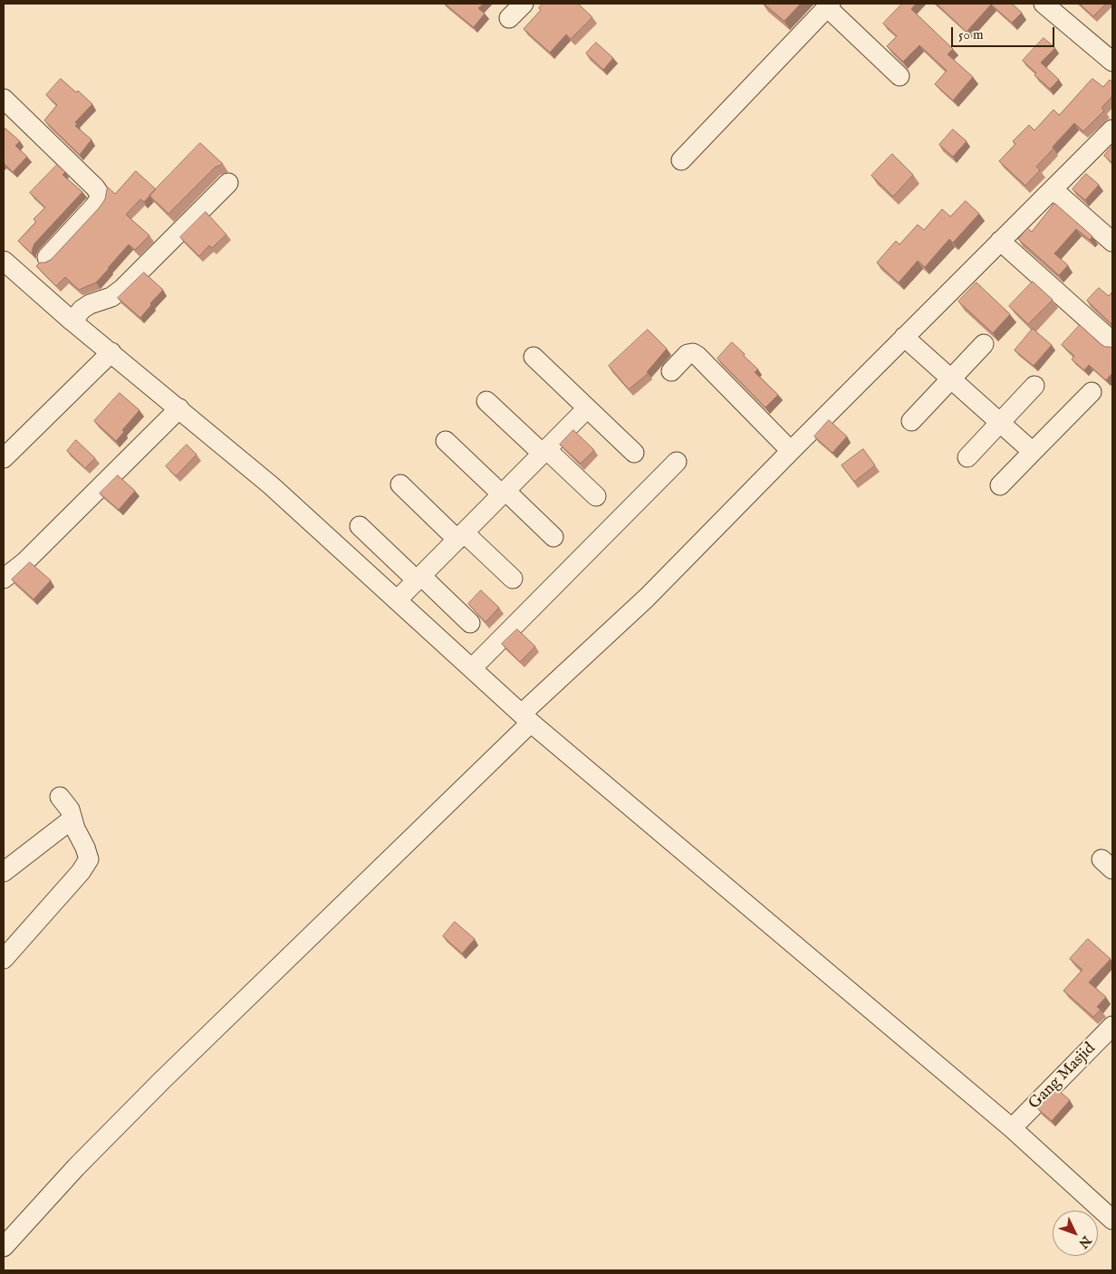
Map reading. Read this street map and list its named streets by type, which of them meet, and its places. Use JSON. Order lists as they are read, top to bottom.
{
  "streets": {
    "street": ["Gang Masjid"]
  },
  "scale_bar": "50 m",
  "north": "bottom right"
}
